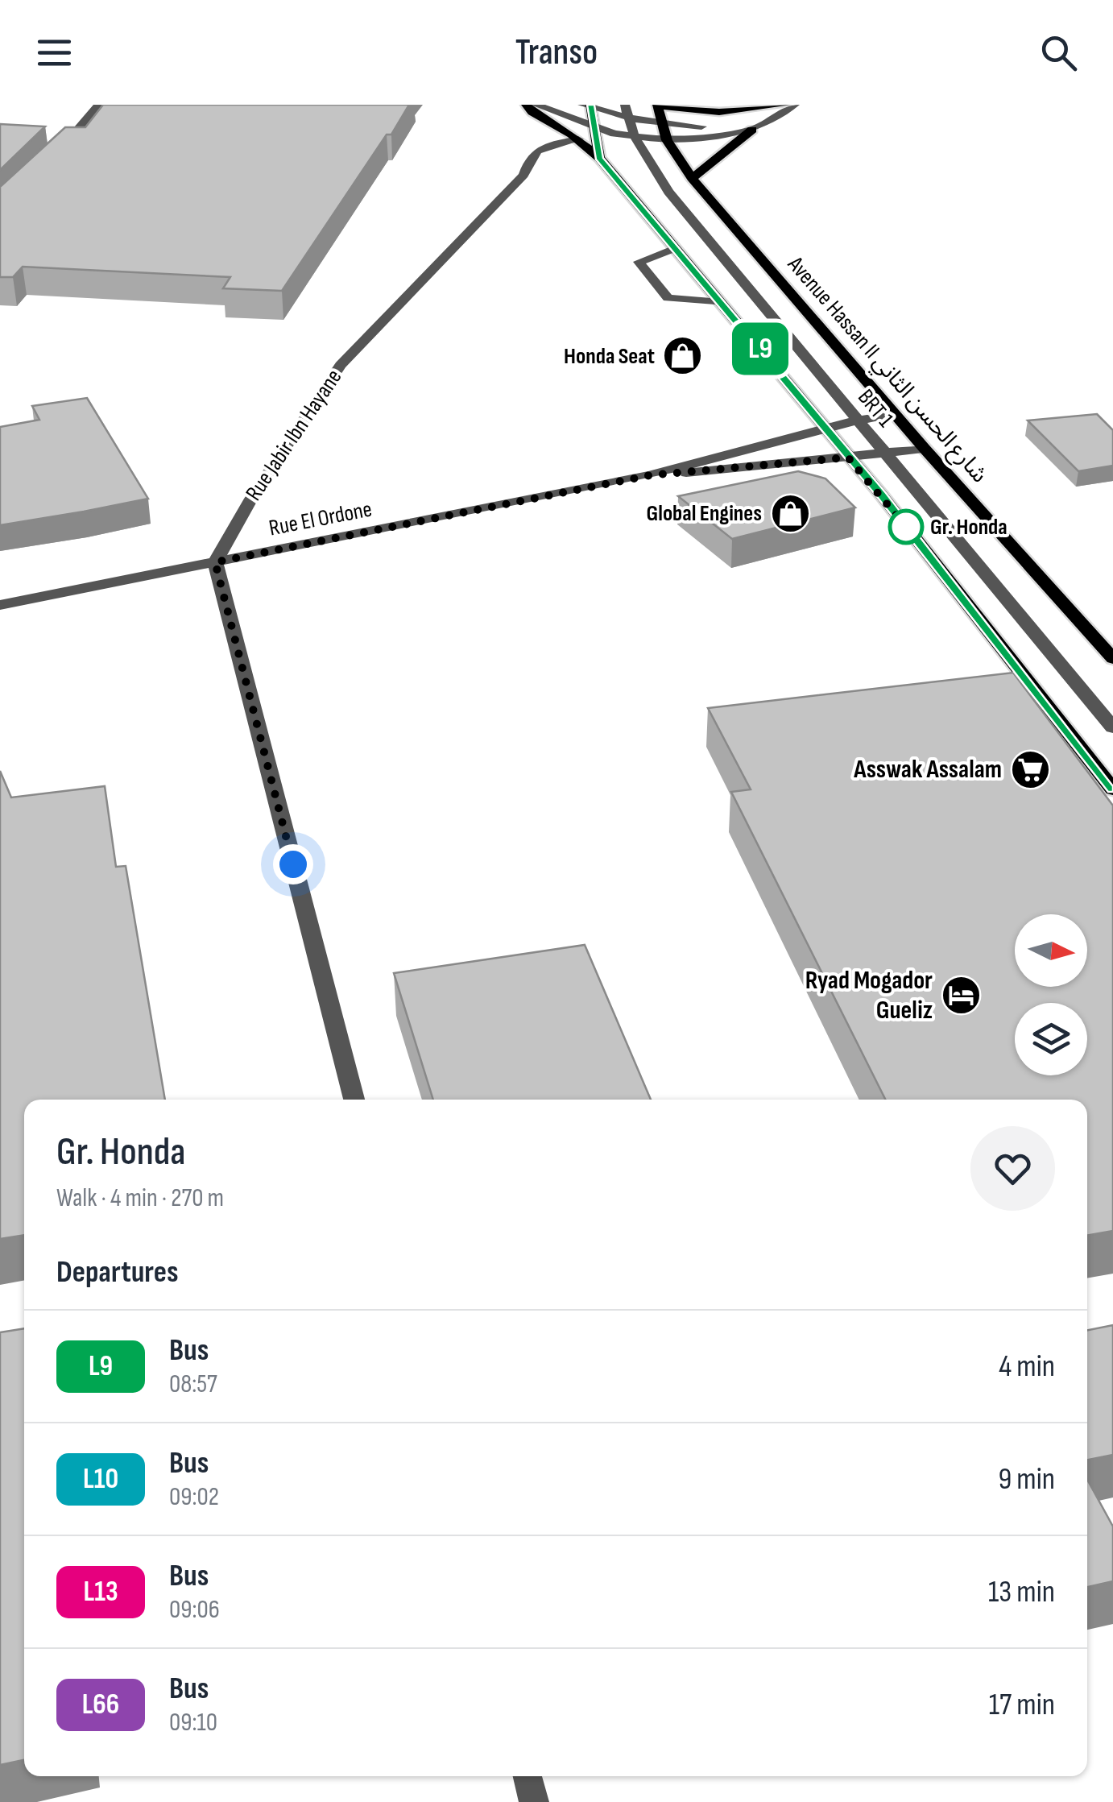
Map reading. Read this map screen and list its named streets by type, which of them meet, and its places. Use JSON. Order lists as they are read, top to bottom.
{
  "streets": {
    "main road": ["Avenue Hassan II شارع الحسن الثاني"],
    "street": ["BRT 1", "Rue Jabir Ibn Hayane", "Rue El Ordone"]
  },
  "crossings": [
    ["Avenue Hassan II شارع الحسن الثاني", "Rue El Ordone"],
    ["BRT 1", "Rue El Ordone"],
    ["Rue Jabir Ibn Hayane", "Rue El Ordone"]
  ],
  "places": {
    "shop": ["Honda Seat", "Global Engines"],
    "other": ["Gr. Honda"],
    "supermarket": ["Asswak Assalam"],
    "hotel": ["Ryad Mogador Gueliz"]
  },
  "lines": ["bus line L9"],
  "north": "right",
  "page": {
    "header": "Transo",
    "on_map": "L9",
    "heading": [
      ["Gr. Honda", "Walk · 4 min · 270 m"],
      "Departures"
    ],
    "list": [
      {
        "mark": "L9",
        "name": "Bus",
        "note": "08:57",
        "value": "4 min"
      },
      {
        "mark": "L10",
        "name": "Bus",
        "note": "09:02",
        "value": "9 min"
      },
      {
        "mark": "L13",
        "name": "Bus",
        "note": "09:06",
        "value": "13 min"
      },
      {
        "mark": "L66",
        "name": "Bus",
        "note": "09:10",
        "value": "17 min"
      }
    ]
  }
}
